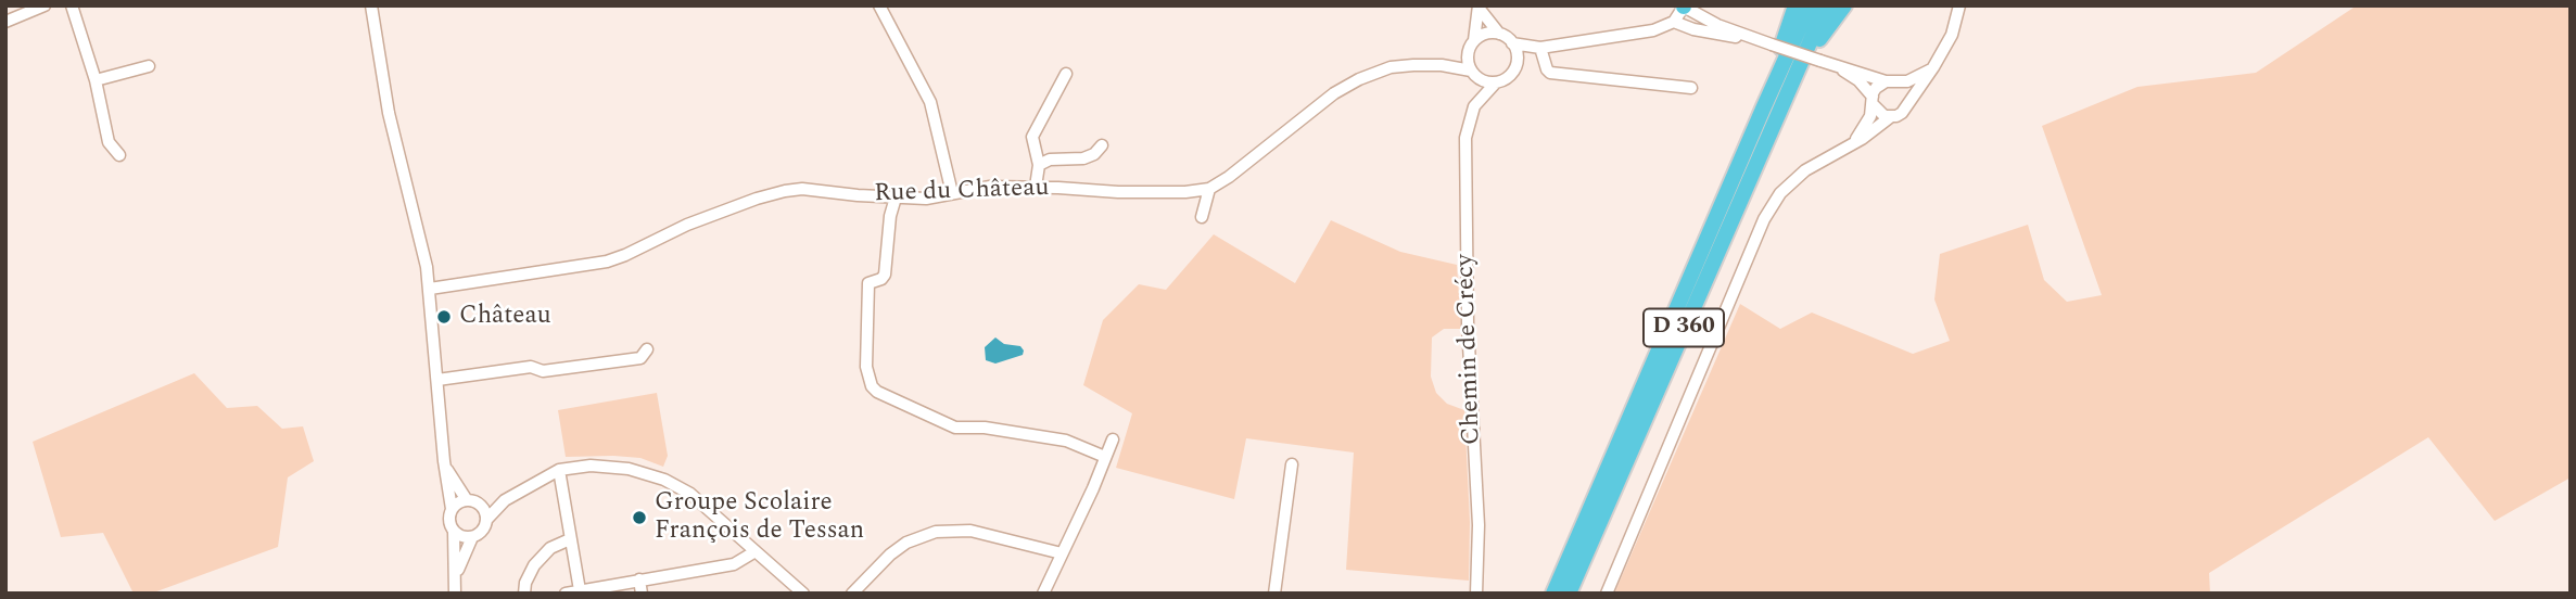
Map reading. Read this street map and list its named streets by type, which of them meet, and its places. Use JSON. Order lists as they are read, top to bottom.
{
  "streets": {
    "highway": ["D 360"],
    "street": ["Rue du Château", "Chemin de Crécy"]
  },
  "crossings": [
    ["Rue du Château", "Chemin de Crécy"]
  ],
  "places": ["Château", "Groupe Scolaire François de Tessan"]
}
